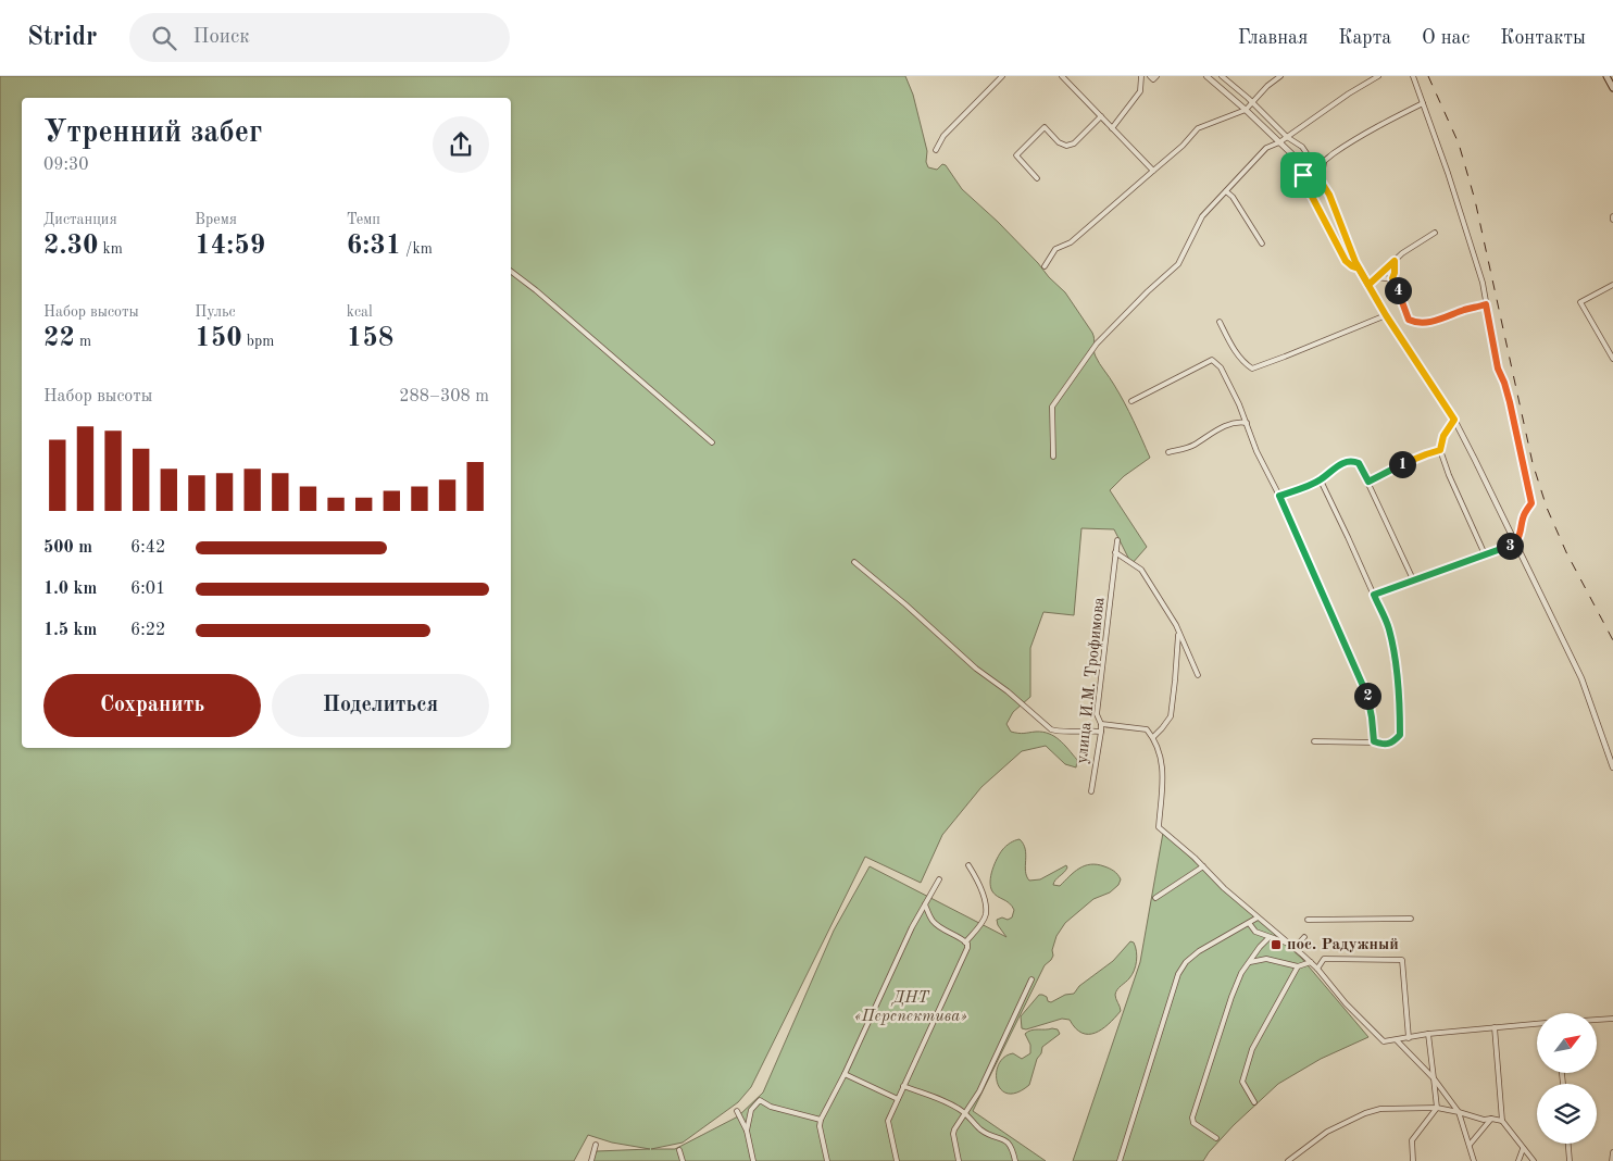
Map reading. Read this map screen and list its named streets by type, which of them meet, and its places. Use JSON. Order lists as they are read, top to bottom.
{
  "streets": {
    "street": ["улица И.М. Трофимова"]
  },
  "parks": ["ДНТ «Перспектива»"],
  "places": {
    "transit": ["пос. Радужный"]
  },
  "north": "top right",
  "page": {
    "header": "Stridr",
    "search": "Поиск",
    "nav": [
      "Главная",
      "Карта",
      "О нас",
      "Контакты"
    ],
    "heading": ["Утренний забег", "09:30"],
    "stats": [
      ["Дистанция", "2.30 km"],
      ["Время", "14:59"],
      ["Темп", "6:31 /km"],
      ["Набор высоты", "22 m"],
      ["Пульс", "150 bpm"],
      ["kcal", "158"]
    ],
    "pins": [
      "4",
      "1",
      "3",
      "2"
    ],
    "chart": ["Набор высоты", "288–308 m"],
    "list": [
      {
        "name": "500 m",
        "note": "6:42"
      },
      {
        "name": "1.0 km",
        "note": "6:01"
      },
      {
        "name": "1.5 km",
        "note": "6:22"
      }
    ],
    "buttons": ["Сохранить", "Поделиться"]
  }
}
